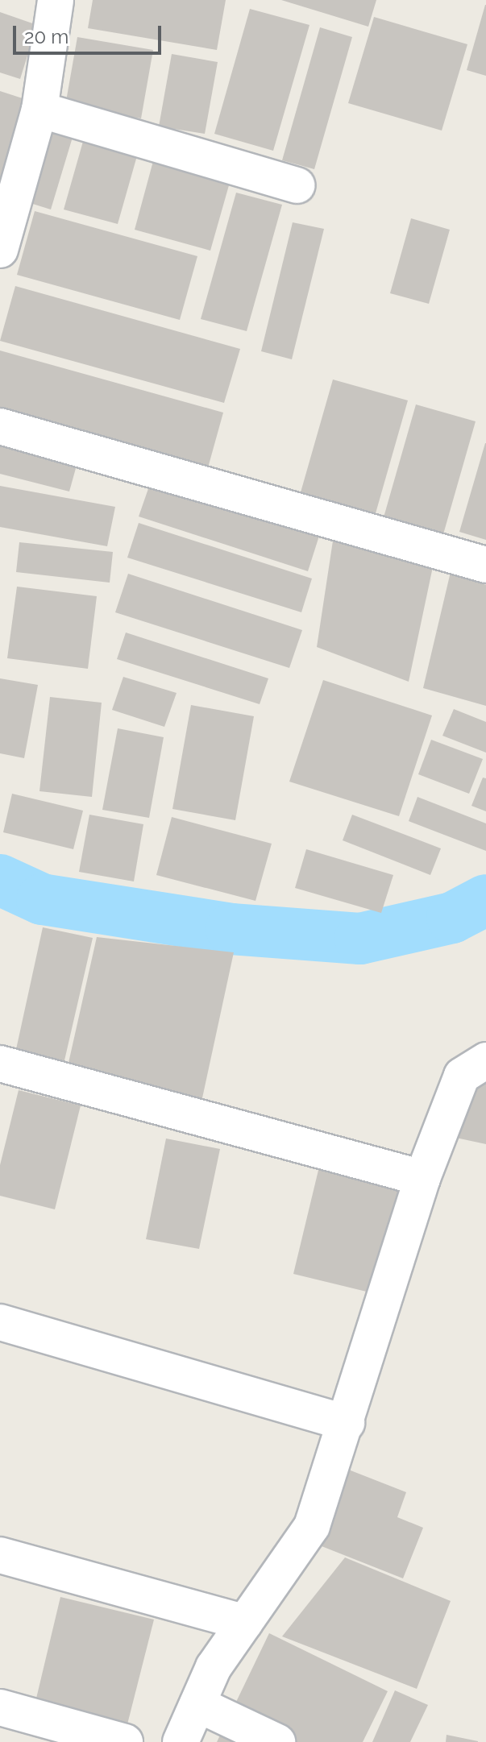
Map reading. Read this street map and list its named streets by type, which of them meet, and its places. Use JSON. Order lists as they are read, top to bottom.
{
  "scale_bar": "20 m"
}
